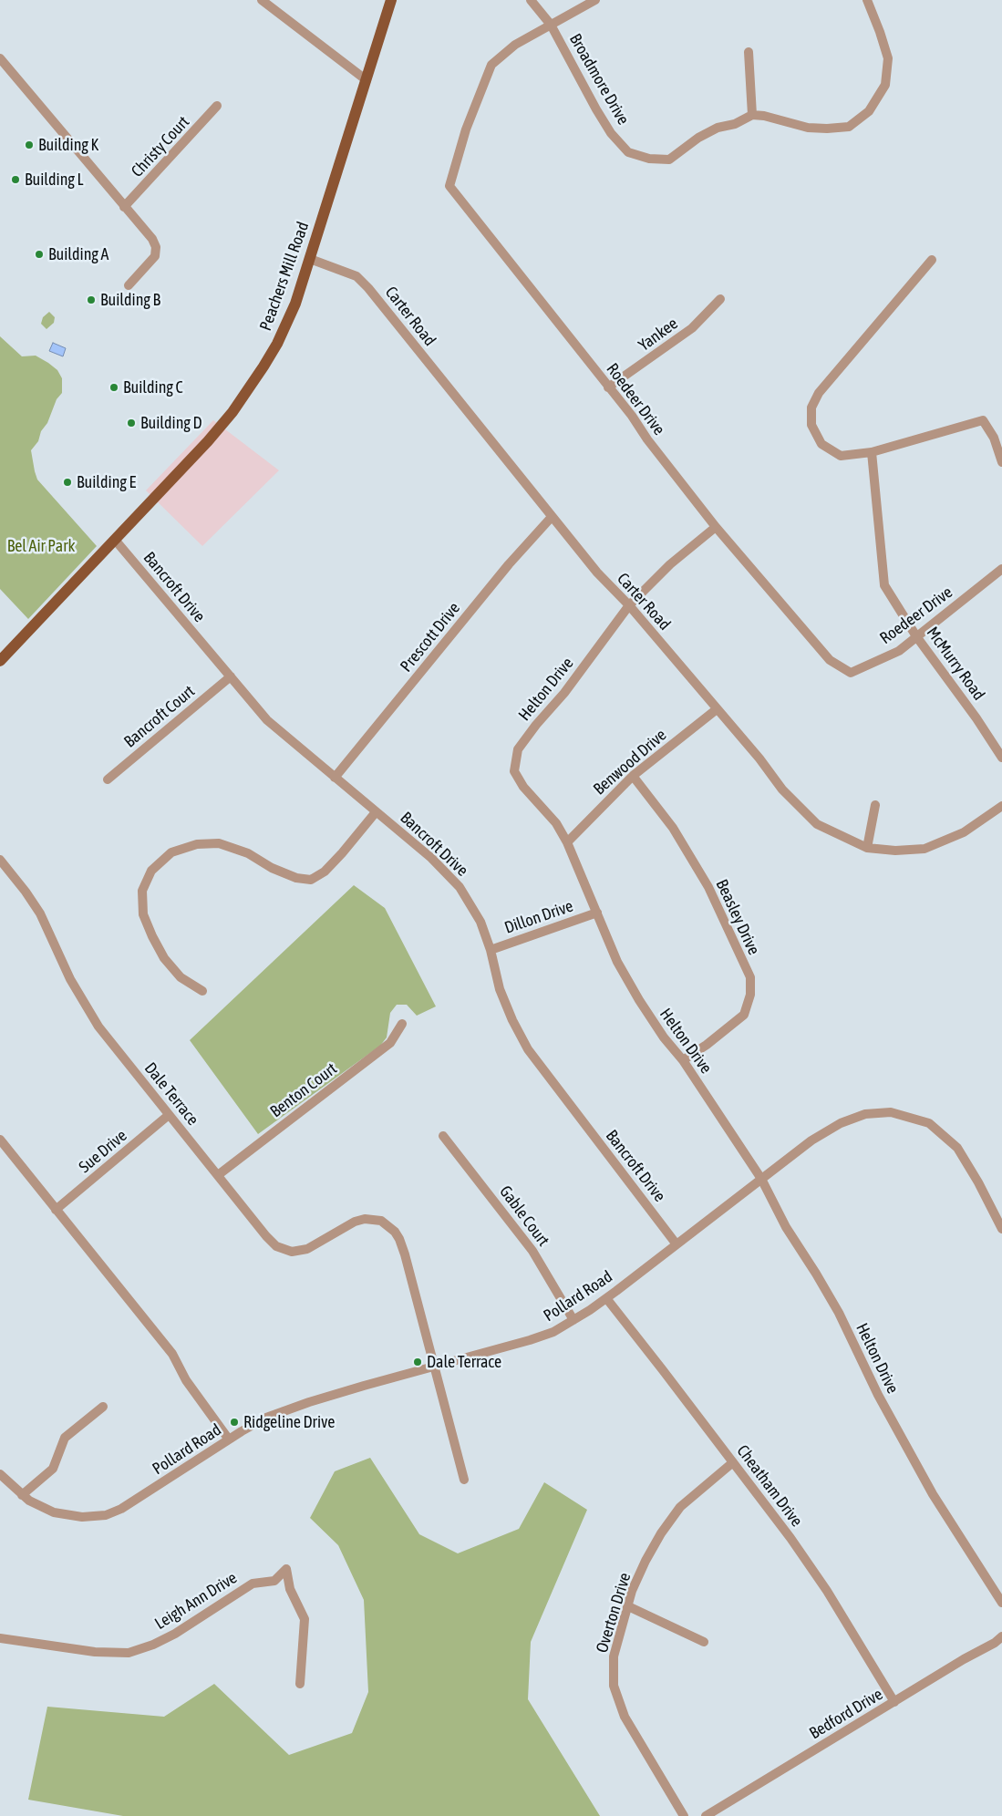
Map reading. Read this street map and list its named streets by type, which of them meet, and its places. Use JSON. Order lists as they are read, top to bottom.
{
  "streets": {
    "main road": ["Peachers Mill Road"],
    "street": [
      "Broadmore Drive",
      "Christy Court",
      "Carter Road",
      "Yankee",
      "Roedeer Drive",
      "Bancroft Drive",
      "Prescott Drive",
      "McMurry Road",
      "Helton Drive",
      "Bancroft Court",
      "Benwood Drive",
      "Dillon Drive",
      "Beasley Drive",
      "Benton Court",
      "Dale Terrace",
      "Sue Drive",
      "Gable Court",
      "Pollard Road",
      "Cheatham Drive",
      "Leigh Ann Drive",
      "Overton Drive",
      "Bedford Drive"
    ]
  },
  "crossings": [
    ["Broadmore Drive", "Roedeer Drive"],
    ["Peachers Mill Road", "Carter Road"],
    ["Peachers Mill Road", "Bancroft Drive"],
    ["Carter Road", "Prescott Drive"],
    ["Carter Road", "Helton Drive"],
    ["Carter Road", "Benwood Drive"],
    ["Yankee", "Roedeer Drive"],
    ["Roedeer Drive", "McMurry Road"],
    ["Roedeer Drive", "Helton Drive"],
    ["Bancroft Drive", "Prescott Drive"],
    ["Bancroft Drive", "Bancroft Court"],
    ["Bancroft Drive", "Dillon Drive"],
    ["Bancroft Drive", "Pollard Road"],
    ["Helton Drive", "Benwood Drive"],
    ["Helton Drive", "Dillon Drive"],
    ["Helton Drive", "Beasley Drive"],
    ["Helton Drive", "Pollard Road"],
    ["Benwood Drive", "Beasley Drive"],
    ["Benton Court", "Dale Terrace"],
    ["Dale Terrace", "Sue Drive"],
    ["Dale Terrace", "Pollard Road"],
    ["Gable Court", "Pollard Road"],
    ["Pollard Road", "Cheatham Drive"],
    ["Cheatham Drive", "Overton Drive"],
    ["Cheatham Drive", "Bedford Drive"]
  ],
  "parks": ["Bel Air Park"],
  "places": [
    "Building K",
    "Building L",
    "Building A",
    "Building B",
    "Building C",
    "Building D",
    "Building E",
    "Dale Terrace",
    "Ridgeline Drive"
  ]
}
